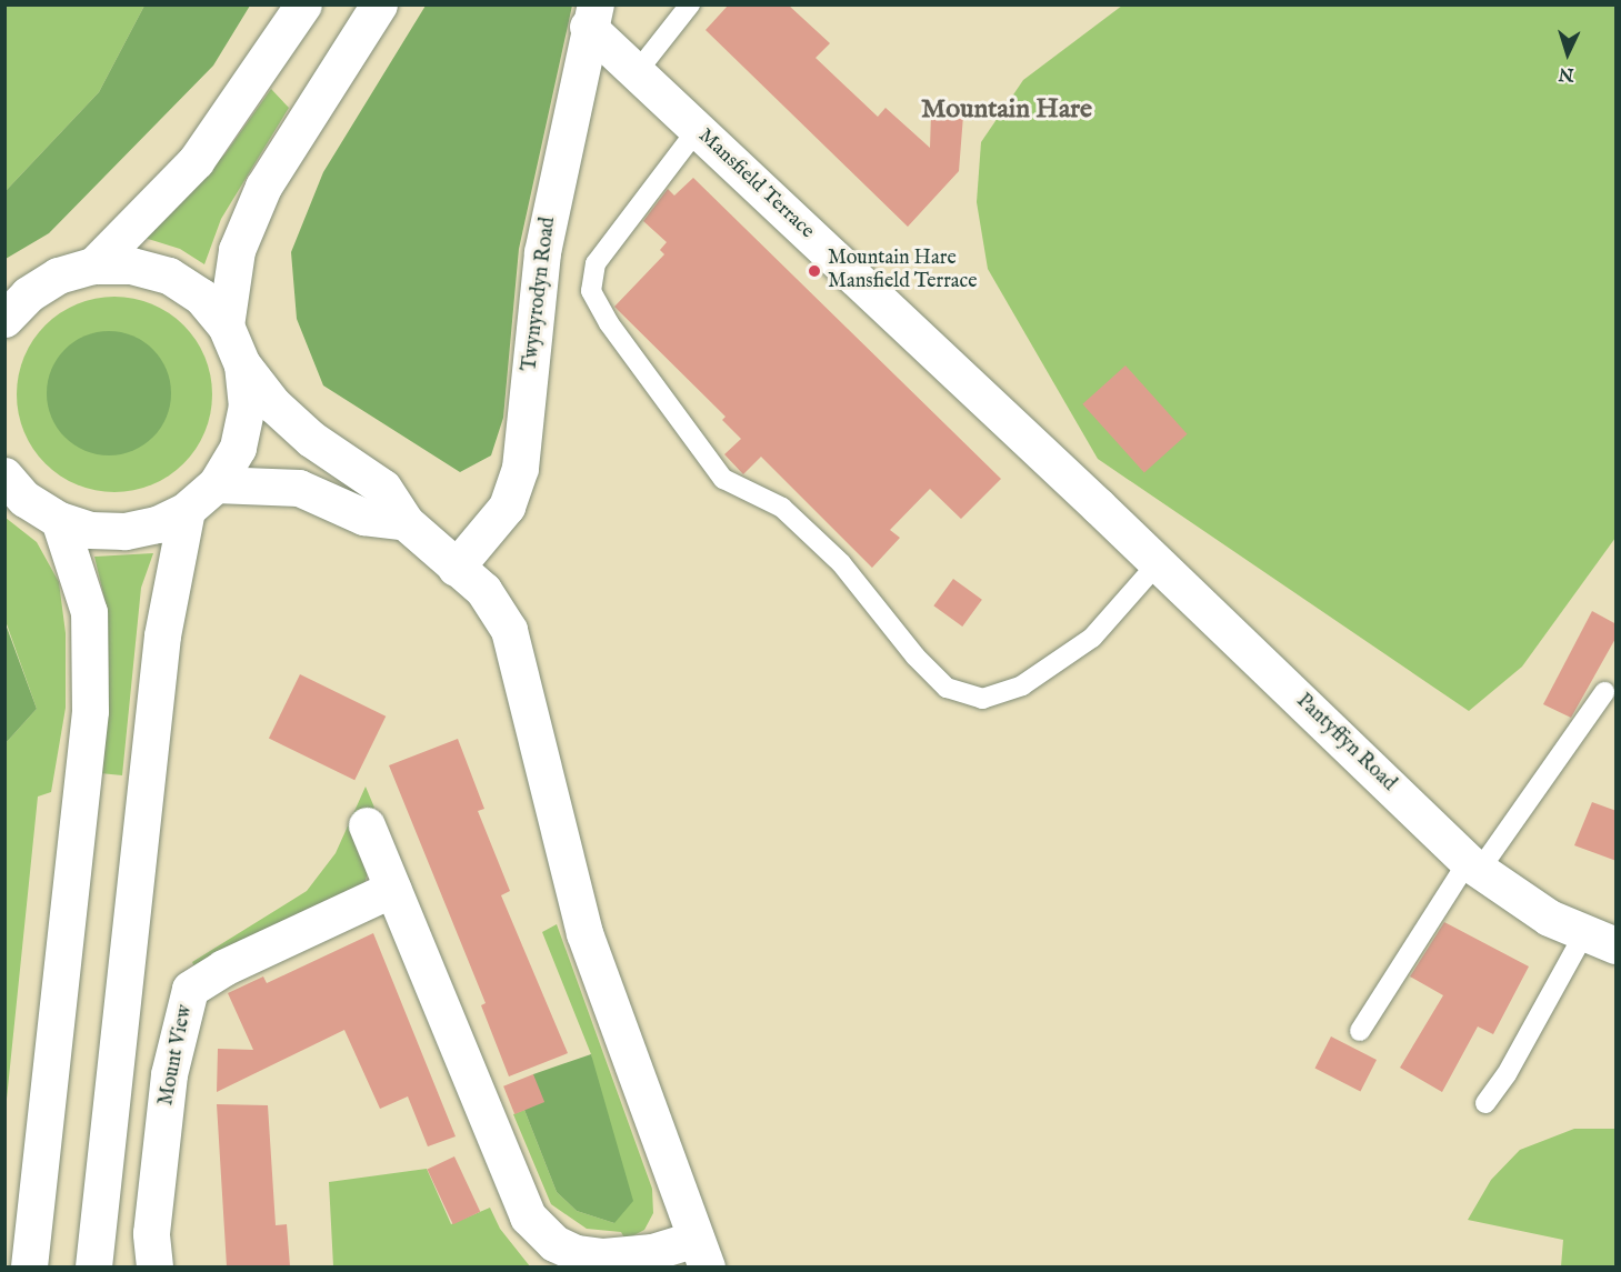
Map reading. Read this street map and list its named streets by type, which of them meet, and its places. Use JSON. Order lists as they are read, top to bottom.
{
  "streets": {
    "main road": [
      "Mansfield Terrace",
      "Twynyrodyn Road",
      "Pantyffyn Road",
      "Mount View"
    ]
  },
  "crossings": [
    ["Mansfield Terrace", "Twynyrodyn Road"],
    ["Mansfield Terrace", "Pantyffyn Road"]
  ],
  "districts": ["Mountain Hare"],
  "places": ["Mountain Hare Mansfield Terrace"],
  "north": "bottom"
}
